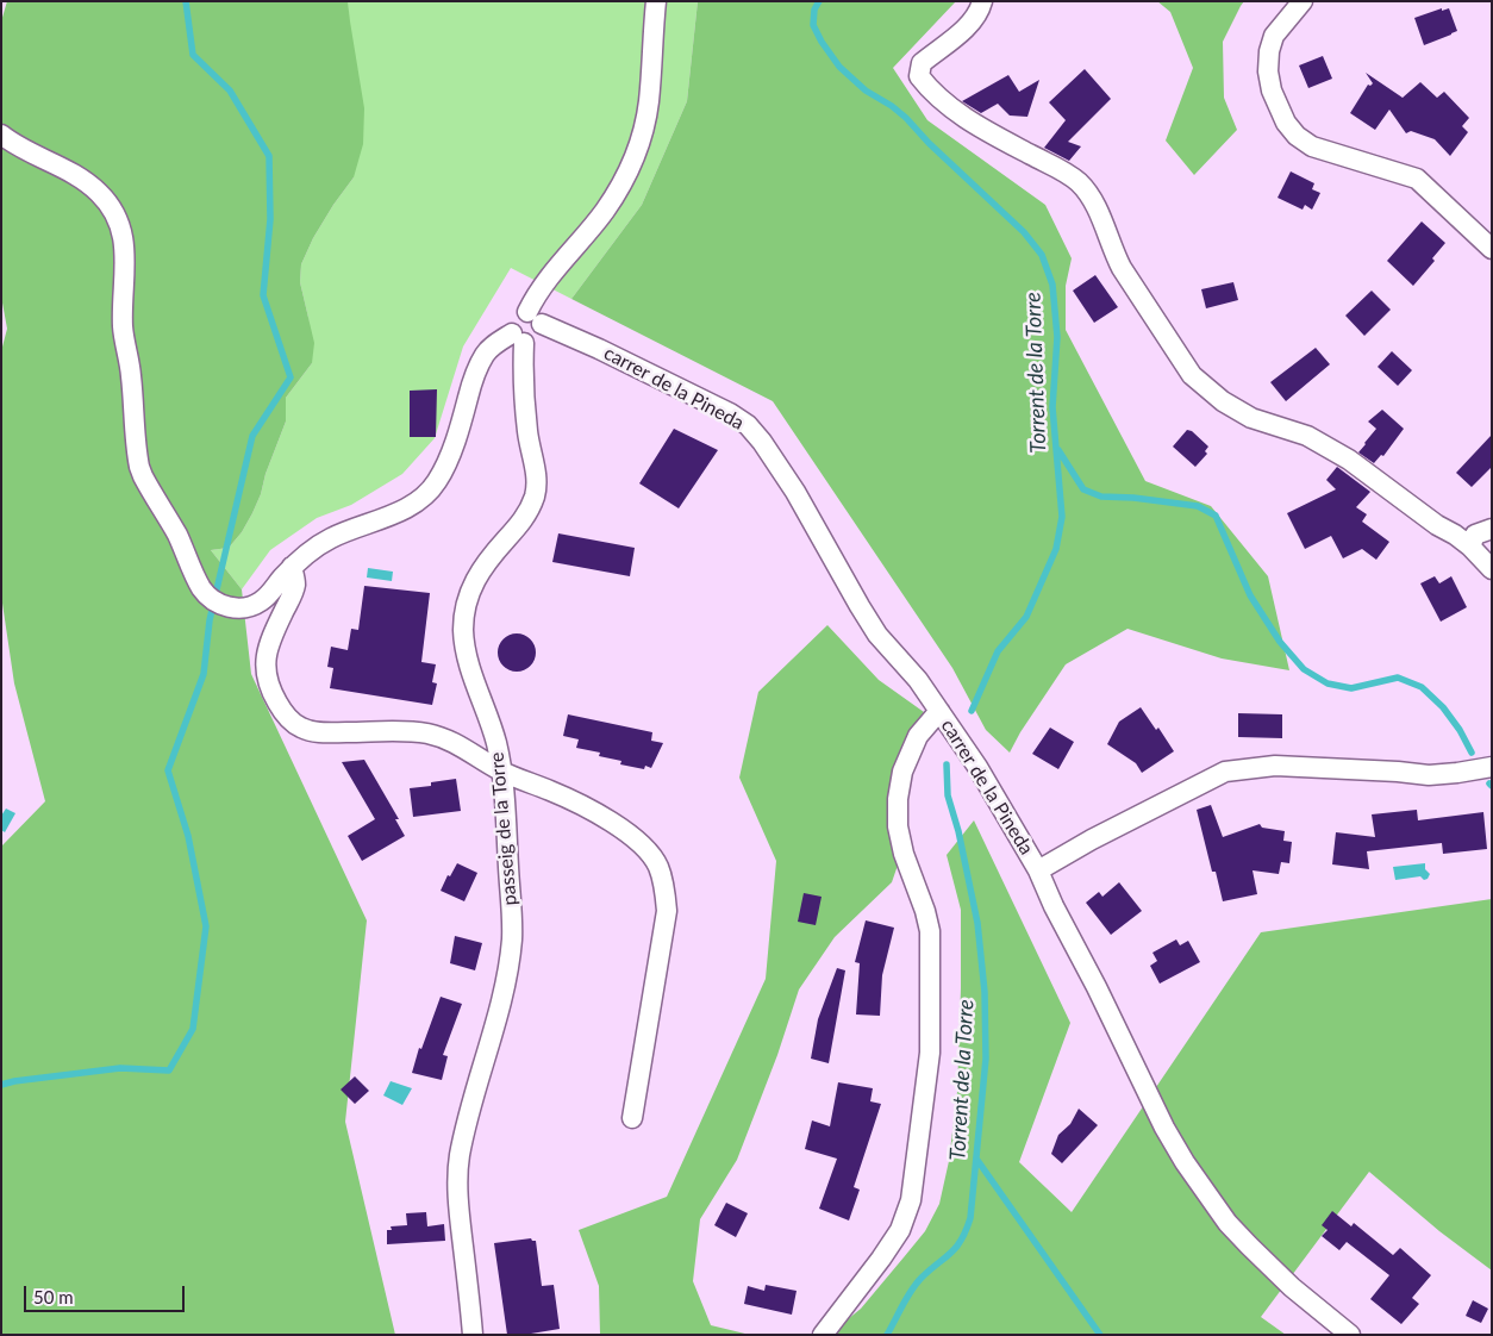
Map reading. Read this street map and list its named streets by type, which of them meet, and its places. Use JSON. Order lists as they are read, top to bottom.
{
  "streets": {
    "street": ["carrer de la Pineda", "passeig de la Torre"]
  },
  "water": ["Torrent de la Torre"],
  "scale_bar": "50 m"
}
